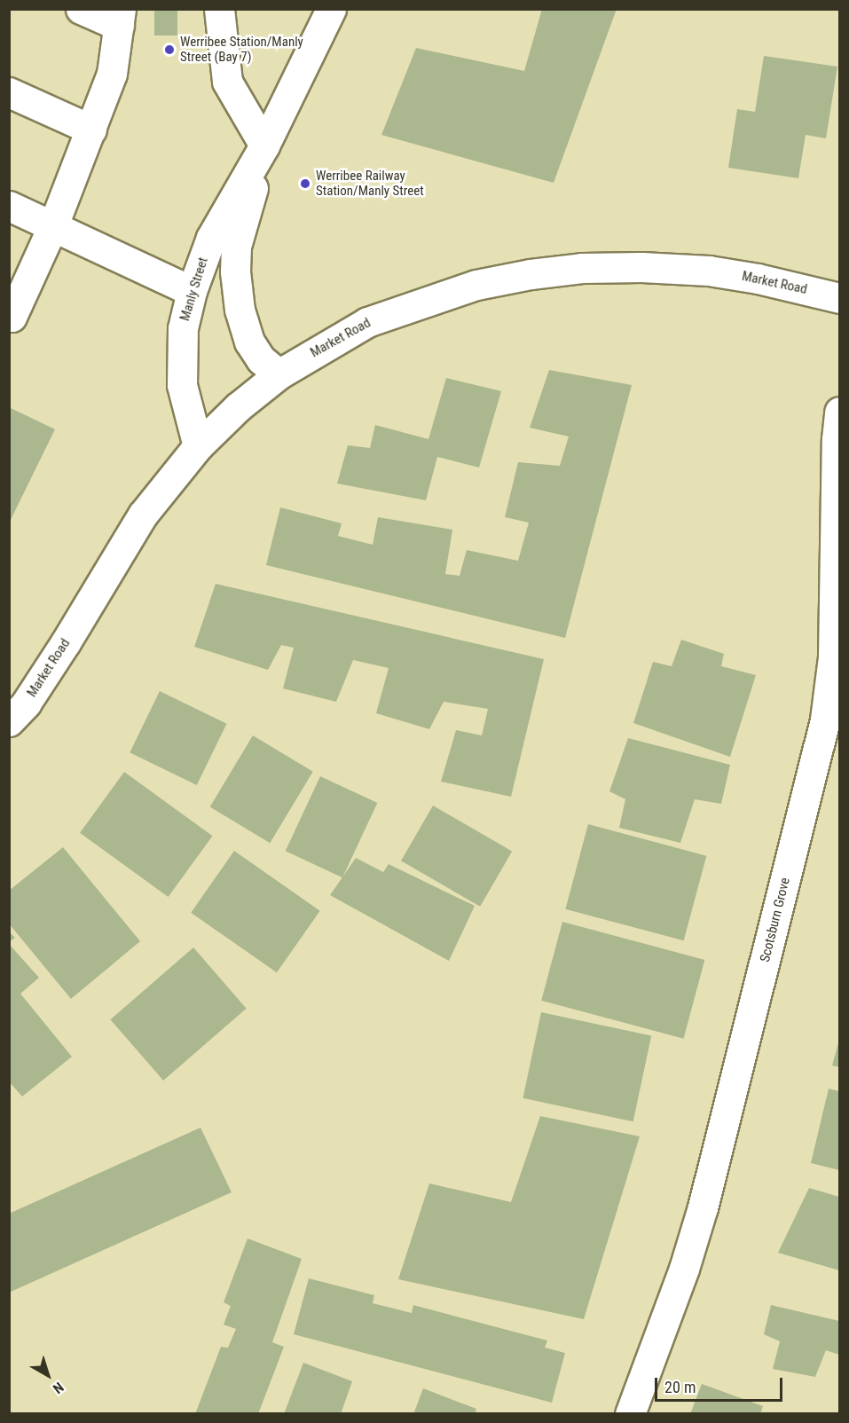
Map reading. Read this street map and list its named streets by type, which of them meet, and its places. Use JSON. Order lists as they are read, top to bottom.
{
  "streets": {
    "street": ["Market Road", "Manly Street", "Scotsburn Grove"]
  },
  "crossings": [
    ["Market Road", "Manly Street"]
  ],
  "places": ["Werribee Station/Manly Street (Bay 7)", "Werribee Railway Station/Manly Street"],
  "scale_bar": "20 m",
  "north": "bottom right"
}
